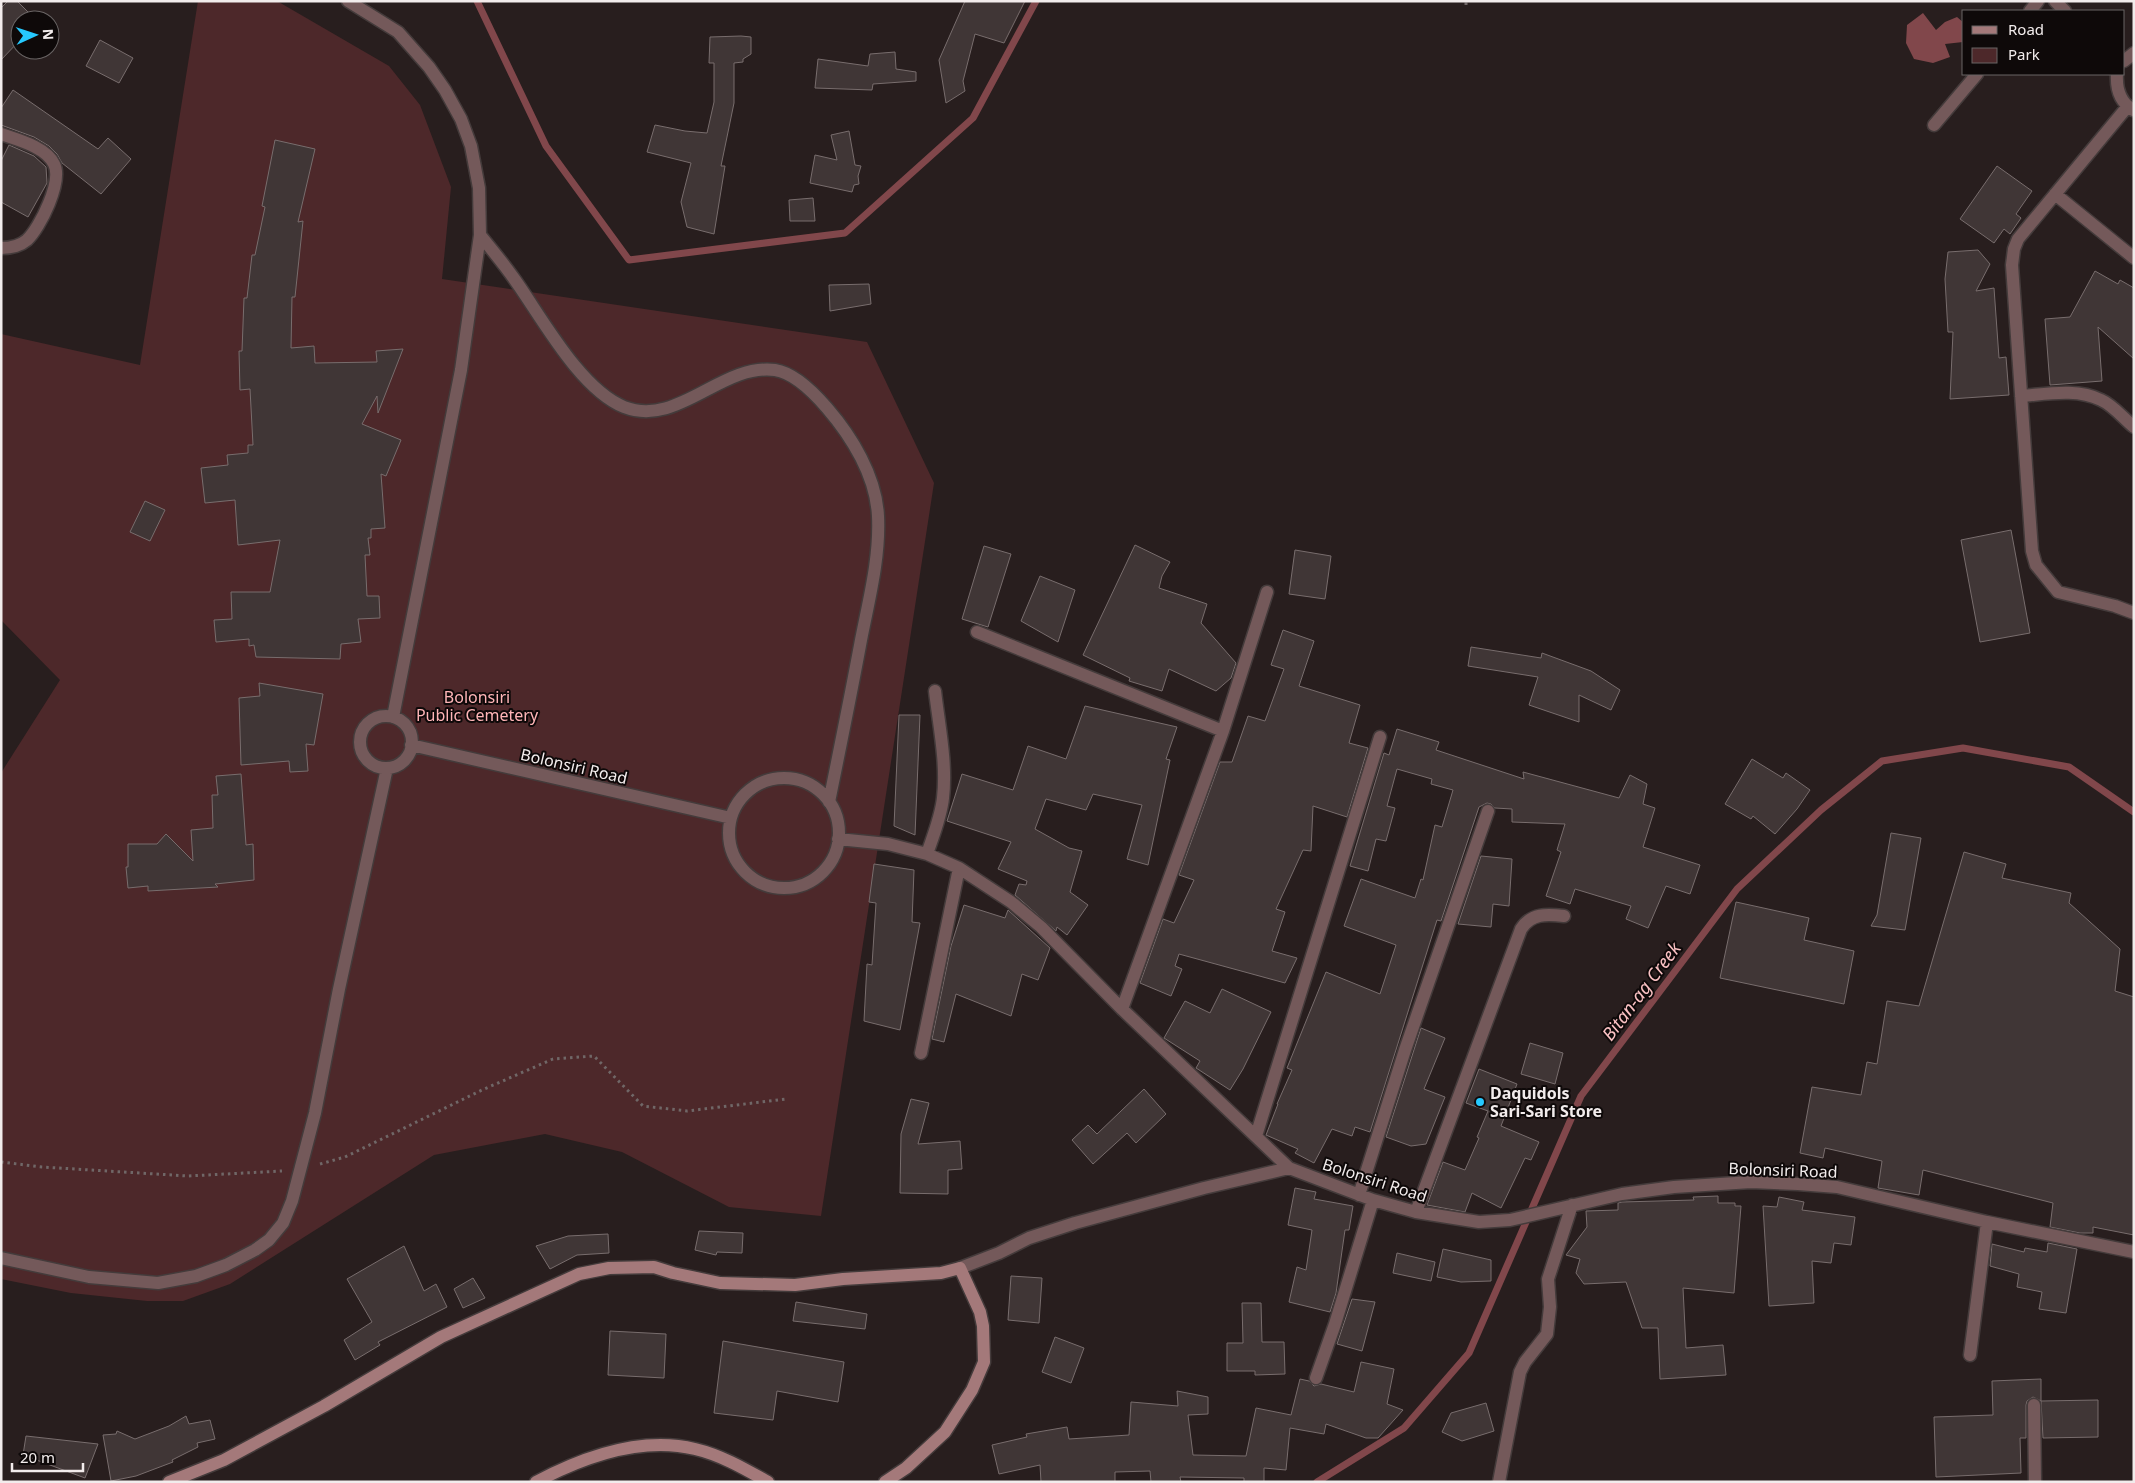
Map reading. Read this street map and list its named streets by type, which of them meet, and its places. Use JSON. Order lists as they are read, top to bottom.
{
  "streets": {
    "street": ["Bolonsiri Road"]
  },
  "water": ["Bitan-ag Creek"],
  "parks": ["Bolonsiri Public Cemetery"],
  "places": ["Daquidols Sari-Sari Store"],
  "legend": ["Road", "Park"],
  "scale_bar": "20 m",
  "north": "right"
}
